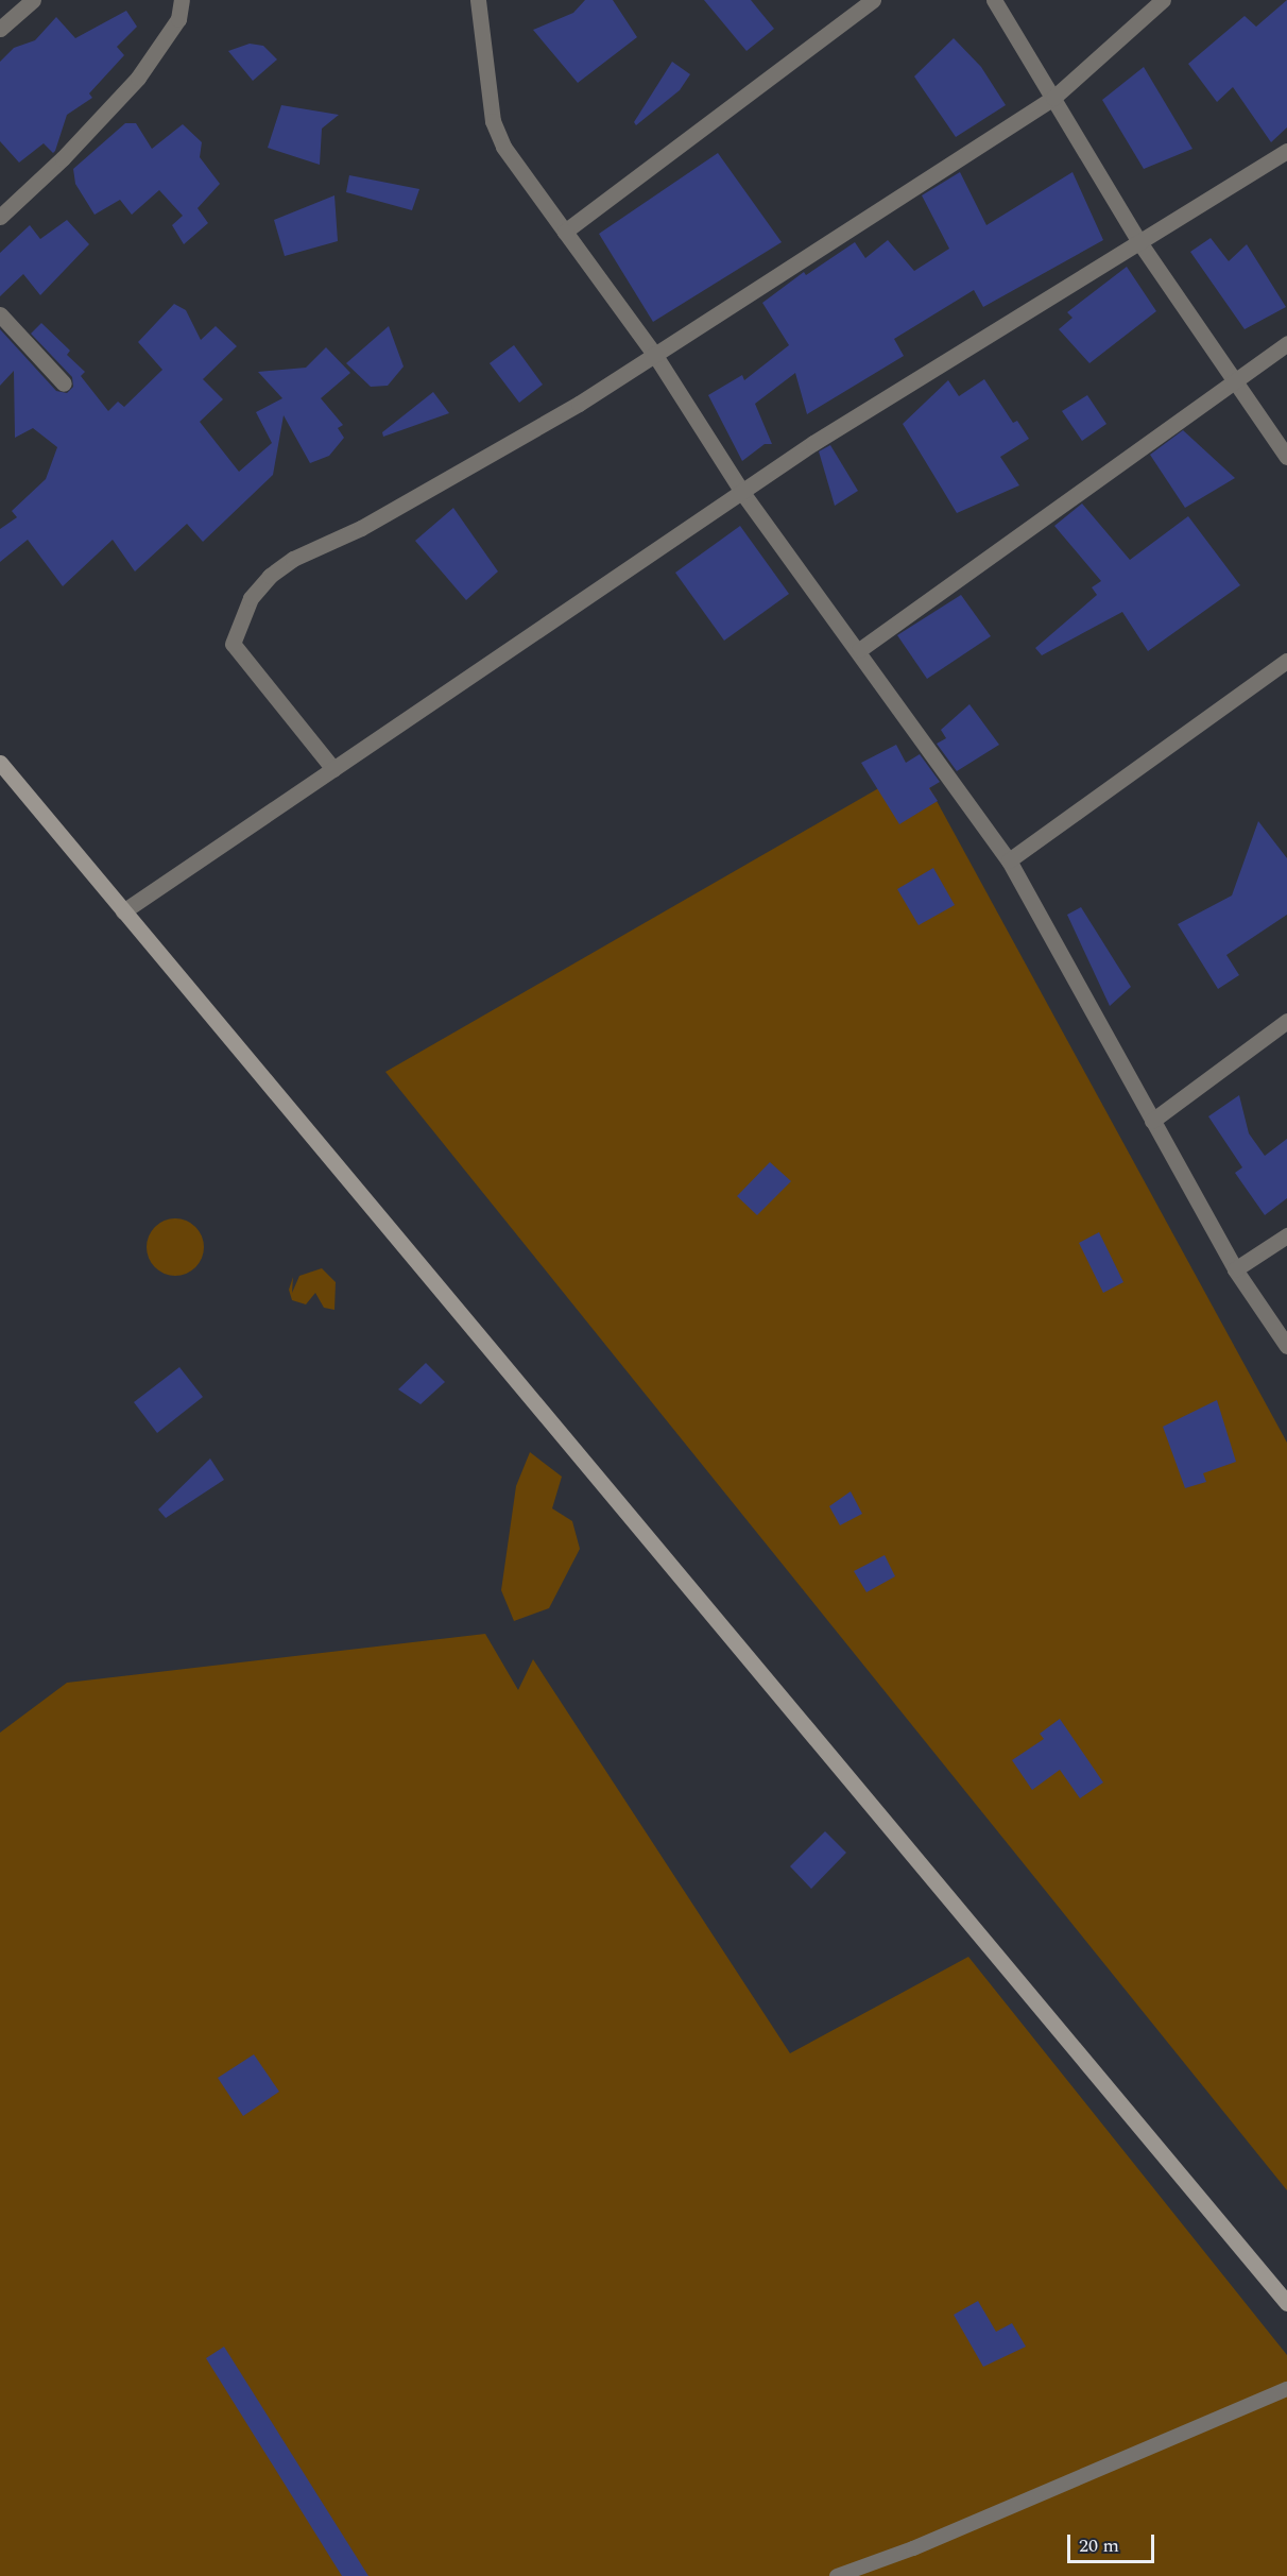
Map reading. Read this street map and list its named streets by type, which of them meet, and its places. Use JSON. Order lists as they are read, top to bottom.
{
  "scale_bar": "20 m"
}
